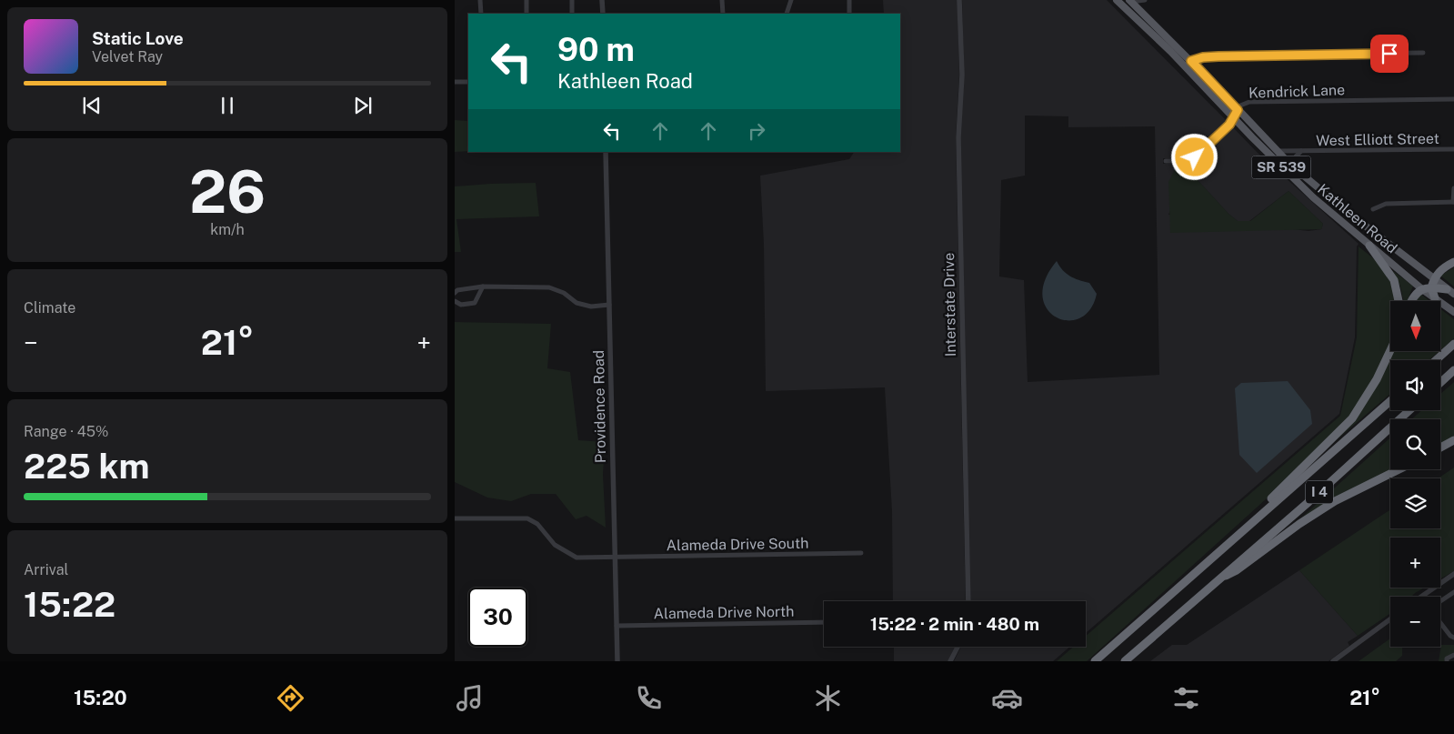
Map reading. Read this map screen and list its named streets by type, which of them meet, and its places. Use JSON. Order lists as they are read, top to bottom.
{
  "streets": {
    "highway": ["I 4"],
    "main road": ["SR 539", "Kathleen Road"],
    "street": [
      "Kendrick Lane",
      "West Elliott Street",
      "Interstate Drive",
      "Providence Road",
      "Alameda Drive South",
      "Alameda Drive North"
    ]
  },
  "crossings": [
    ["Kendrick Lane", "Kathleen Road"],
    ["West Elliott Street", "Kathleen Road"],
    ["Providence Road", "Alameda Drive South"],
    ["Providence Road", "Alameda Drive North"]
  ],
  "north": "bottom",
  "page": {
    "turn": ["90 m", "Kathleen Road"],
    "song": ["Static Love", "Velvet Ray"],
    "tile": [
      ["26", "km/h"],
      "Climate",
      ["Range · 45%", "225 km"],
      ["Arrival", "15:22"]
    ],
    "map_buttons": ["+", "−"],
    "heat": ["−", "21°", "+"],
    "limit": "30",
    "trip": "15:22 · 2 min · 480 m",
    "tabs": ["15:20", "21°"]
  }
}
